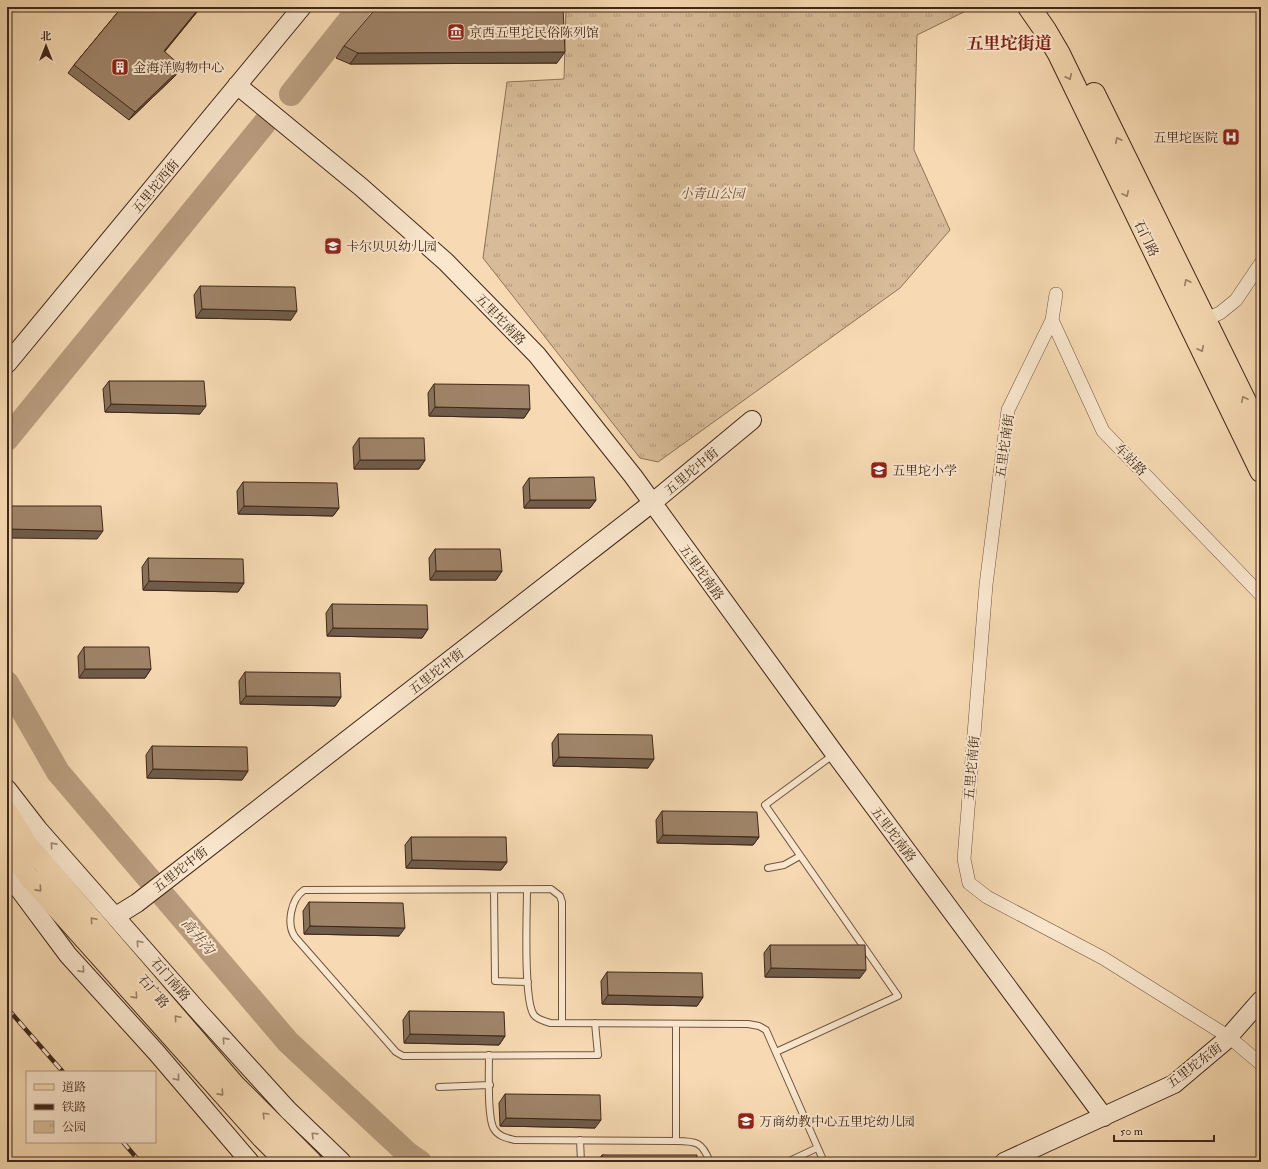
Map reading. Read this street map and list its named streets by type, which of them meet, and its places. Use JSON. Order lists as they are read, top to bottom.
{
  "streets": {
    "highway": ["石门路"],
    "main road": ["石广路"],
    "street": [
      "五里坨西街",
      "五里坨南路",
      "五里坨南街",
      "车站路",
      "五里坨中街",
      "石门南路",
      "五里坨东街"
    ]
  },
  "crossings": [
    ["五里坨西街", "五里坨南路"],
    ["五里坨南路", "五里坨中街"],
    ["五里坨南路", "五里坨东街"],
    ["五里坨南街", "车站路"],
    ["五里坨南街", "五里坨东街"],
    ["五里坨中街", "石门南路"]
  ],
  "districts": ["五里坨街道"],
  "water": ["高井沟"],
  "parks": ["小青山公园"],
  "places": {
    "museum": ["京西五里坨民俗陈列馆"],
    "building": ["金海洋购物中心"],
    "hospital": ["五里坨医院"],
    "school or university": ["卡尔贝贝幼儿园", "五里坨小学", "万商幼教中心五里坨幼儿园"]
  },
  "legend": ["道路", "铁路", "公园"],
  "scale_bar": "50 m",
  "north": "top"
}
